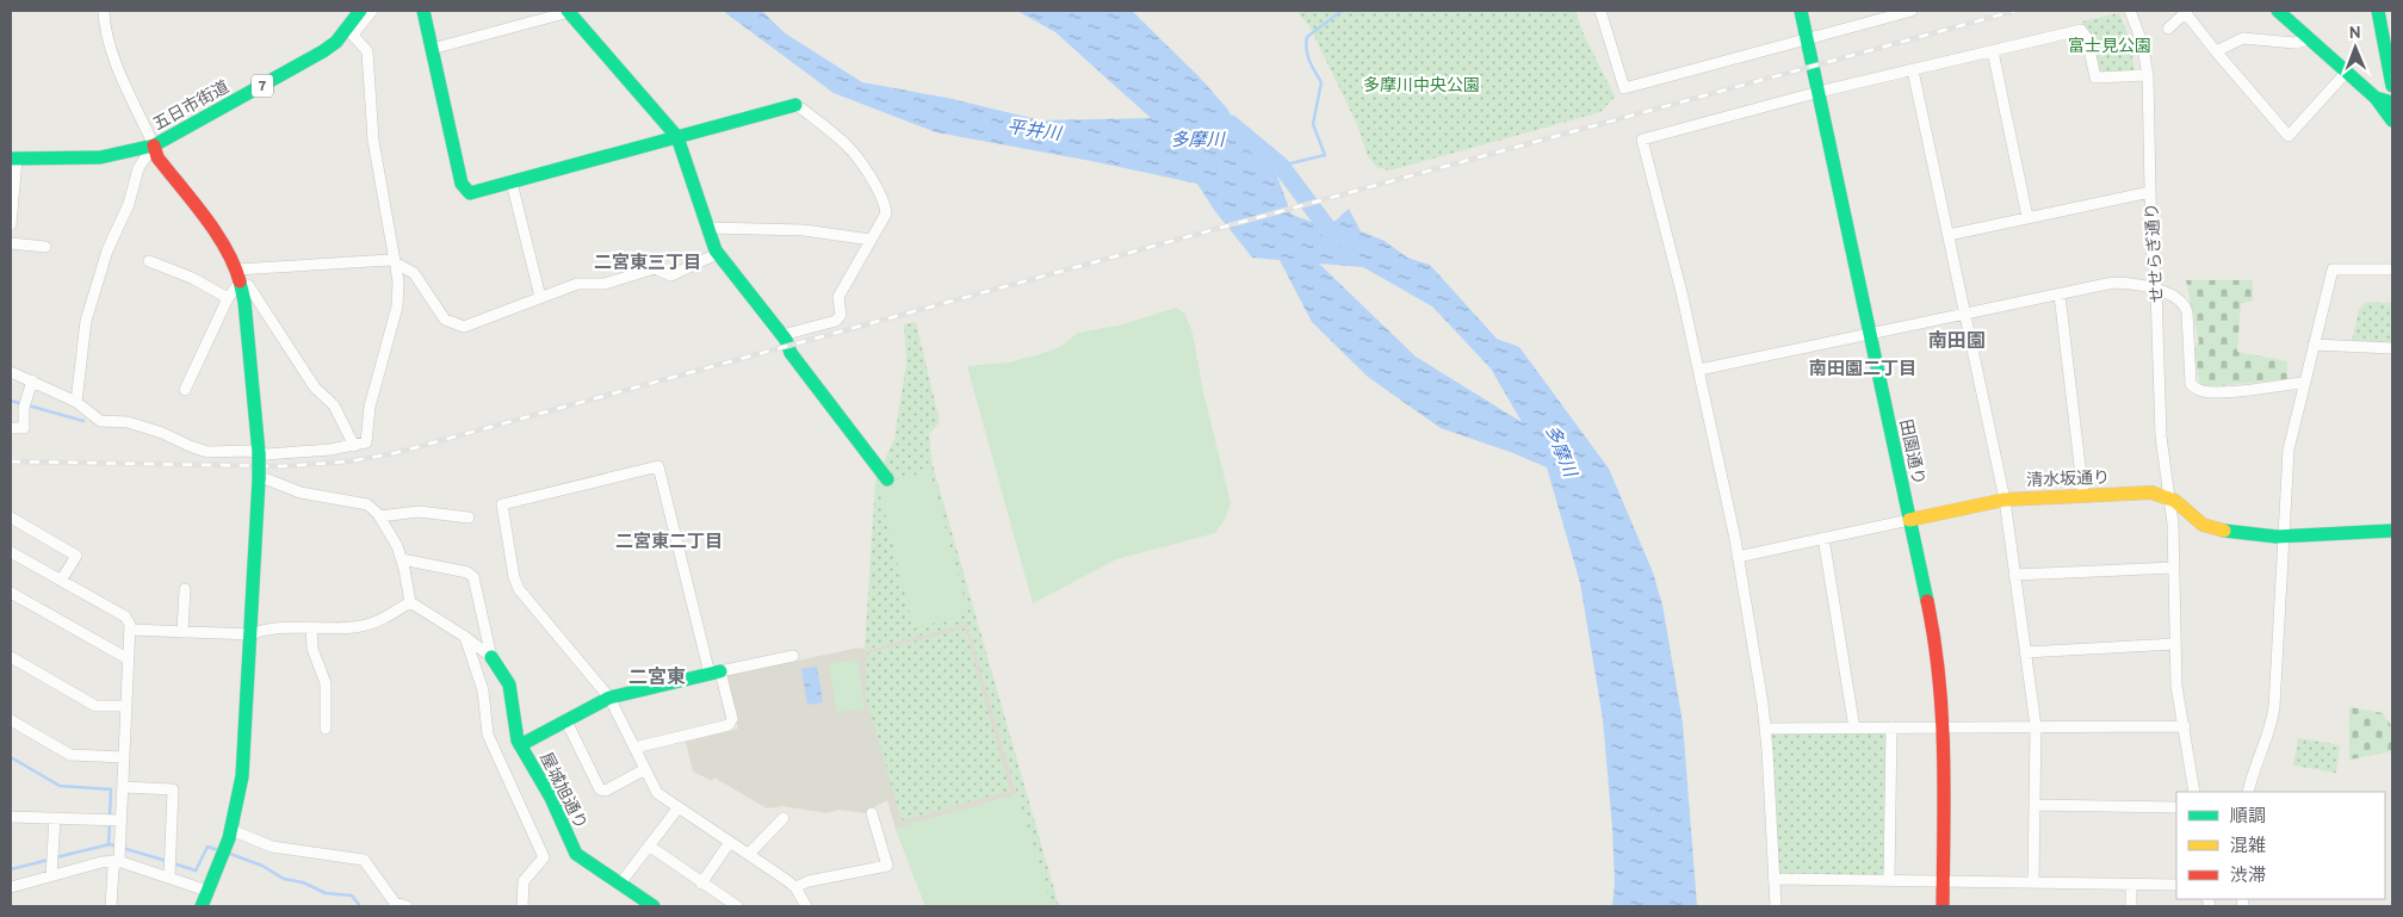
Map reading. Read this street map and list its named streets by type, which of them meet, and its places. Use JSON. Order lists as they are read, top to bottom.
{
  "streets": {
    "street": [
      "7",
      "五日市街道",
      "せせらぎ通り",
      "田園通り",
      "清水坂通り",
      "屋城旭通り"
    ]
  },
  "crossings": [
    ["せせらぎ通り", "清水坂通り"],
    ["田園通り", "清水坂通り"]
  ],
  "districts": [
    "二宮東三丁目",
    "南田園",
    "南田園二丁目",
    "二宮東二丁目",
    "二宮東"
  ],
  "water": ["平井川", "多摩川"],
  "parks": ["富士見公園", "多摩川中央公園"],
  "legend": ["順調", "混雑", "渋滞"],
  "north": "top"
}
